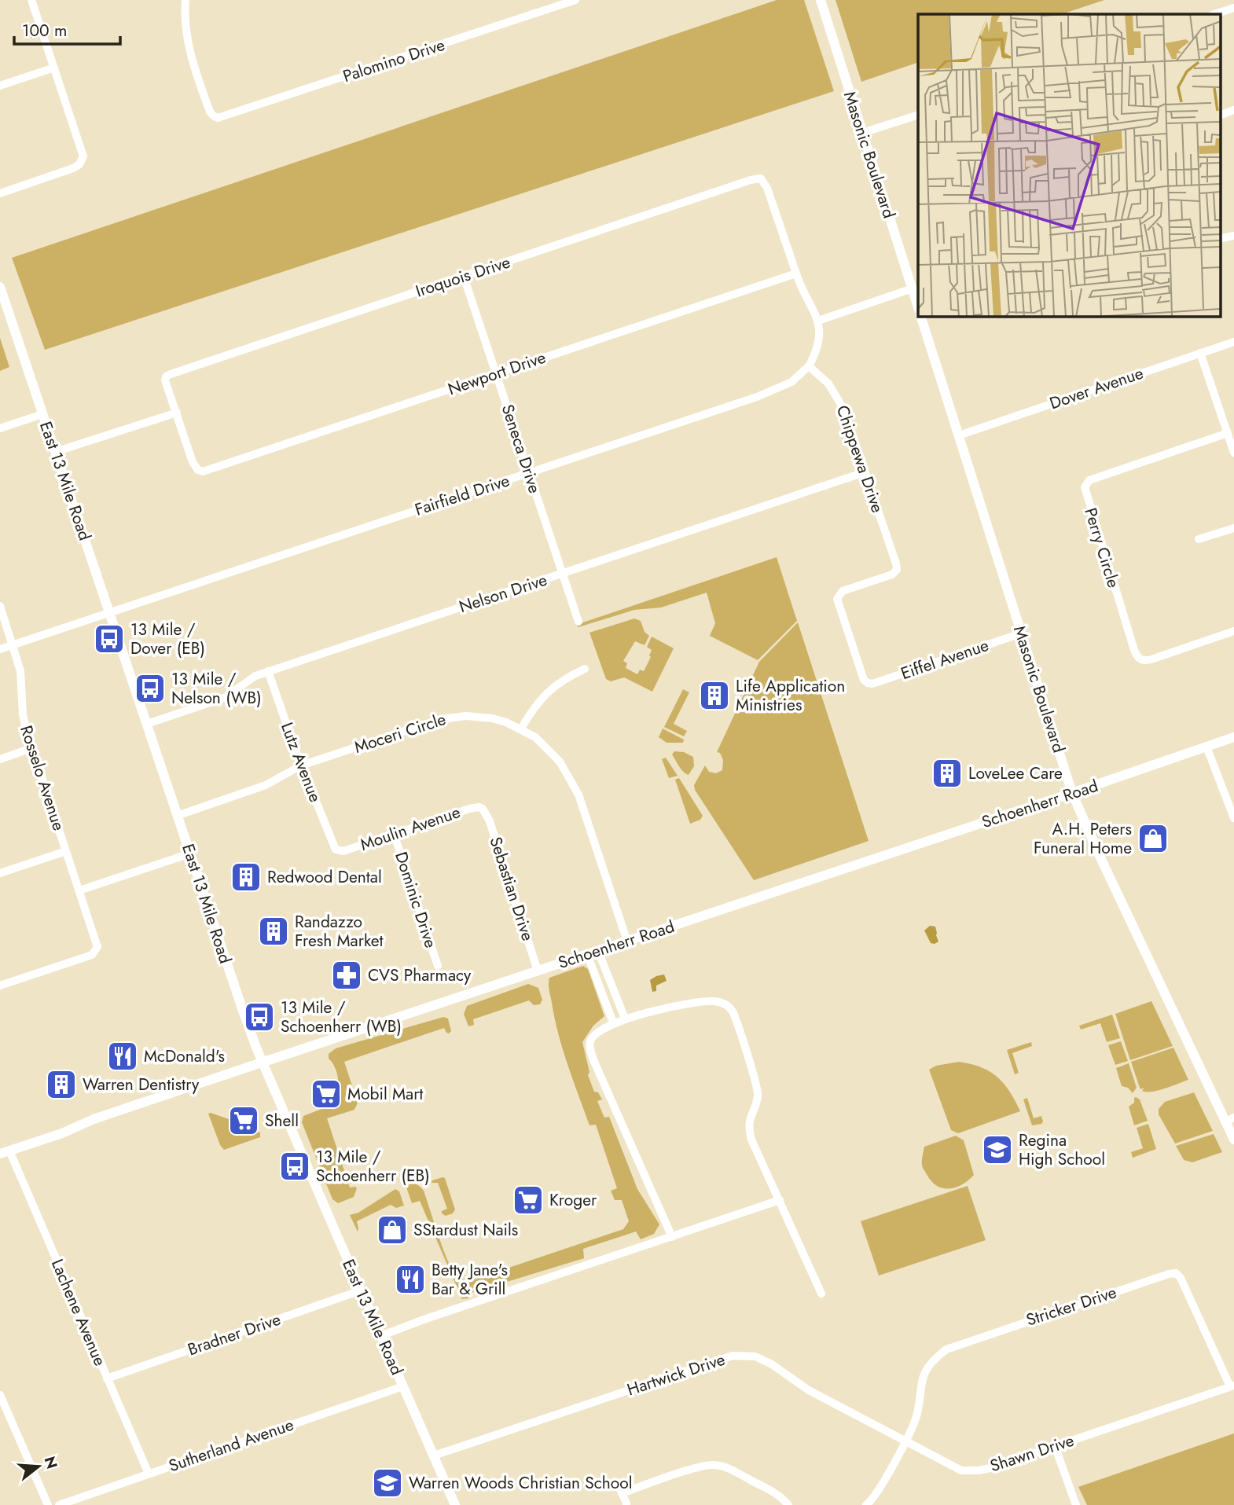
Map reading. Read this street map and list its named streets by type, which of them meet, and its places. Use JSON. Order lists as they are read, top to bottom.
{
  "streets": {
    "main road": ["Masonic Boulevard", "East 13 Mile Road", "Schoenherr Road"],
    "street": [
      "Palomino Drive",
      "Iroquois Drive",
      "Newport Drive",
      "Dover Avenue",
      "Seneca Drive",
      "Chippewa Drive",
      "Fairfield Drive",
      "Perry Circle",
      "Nelson Drive",
      "Eiffel Avenue",
      "Moceri Circle",
      "Lutz Avenue",
      "Rosselo Avenue",
      "Moulin Avenue",
      "Sebastian Drive",
      "Dominic Drive",
      "Stricker Drive",
      "Lachene Avenue",
      "Bradner Drive",
      "Hartwick Drive",
      "Sutherland Avenue",
      "Shawn Drive"
    ]
  },
  "crossings": [
    ["Masonic Boulevard", "Dover Avenue"],
    ["Masonic Boulevard", "Eiffel Avenue"],
    ["Masonic Boulevard", "Schoenherr Road"],
    ["Iroquois Drive", "Newport Drive"],
    ["Iroquois Drive", "Seneca Drive"],
    ["Newport Drive", "Seneca Drive"],
    ["Seneca Drive", "Fairfield Drive"],
    ["Seneca Drive", "Nelson Drive"],
    ["Chippewa Drive", "Fairfield Drive"],
    ["Chippewa Drive", "Nelson Drive"],
    ["Chippewa Drive", "Eiffel Avenue"],
    ["East 13 Mile Road", "Fairfield Drive"],
    ["East 13 Mile Road", "Nelson Drive"],
    ["East 13 Mile Road", "Moceri Circle"],
    ["East 13 Mile Road", "Schoenherr Road"],
    ["East 13 Mile Road", "Bradner Drive"],
    ["East 13 Mile Road", "Hartwick Drive"],
    ["East 13 Mile Road", "Sutherland Avenue"],
    ["Nelson Drive", "Lutz Avenue"],
    ["Moceri Circle", "Lutz Avenue"],
    ["Moceri Circle", "Schoenherr Road"],
    ["Lutz Avenue", "Moulin Avenue"],
    ["Schoenherr Road", "Sebastian Drive"],
    ["Schoenherr Road", "Lachene Avenue"],
    ["Moulin Avenue", "Sebastian Drive"],
    ["Moulin Avenue", "Dominic Drive"],
    ["Stricker Drive", "Hartwick Drive"],
    ["Stricker Drive", "Shawn Drive"],
    ["Lachene Avenue", "Bradner Drive"],
    ["Lachene Avenue", "Sutherland Avenue"],
    ["Hartwick Drive", "Shawn Drive"]
  ],
  "places": {
    "bus stop": [
      "13 Mile / Dover (EB)",
      "13 Mile / Nelson (WB)",
      "13 Mile / Schoenherr (WB)",
      "13 Mile / Schoenherr (EB)"
    ],
    "building": [
      "Life Application Ministries",
      "LoveLee Care",
      "Redwood Dental",
      "Randazzo Fresh Market",
      "Warren Dentistry"
    ],
    "shop": ["A.H. Peters Funeral Home", "SStardust Nails"],
    "pharmacy": ["CVS Pharmacy"],
    "restaurant": ["McDonald's", "Betty Jane's Bar & Grill"],
    "supermarket": ["Mobil Mart", "Shell", "Kroger"],
    "school or university": ["Regina High School", "Warren Woods Christian School"]
  },
  "scale_bar": "100 m",
  "north": "right"
}
